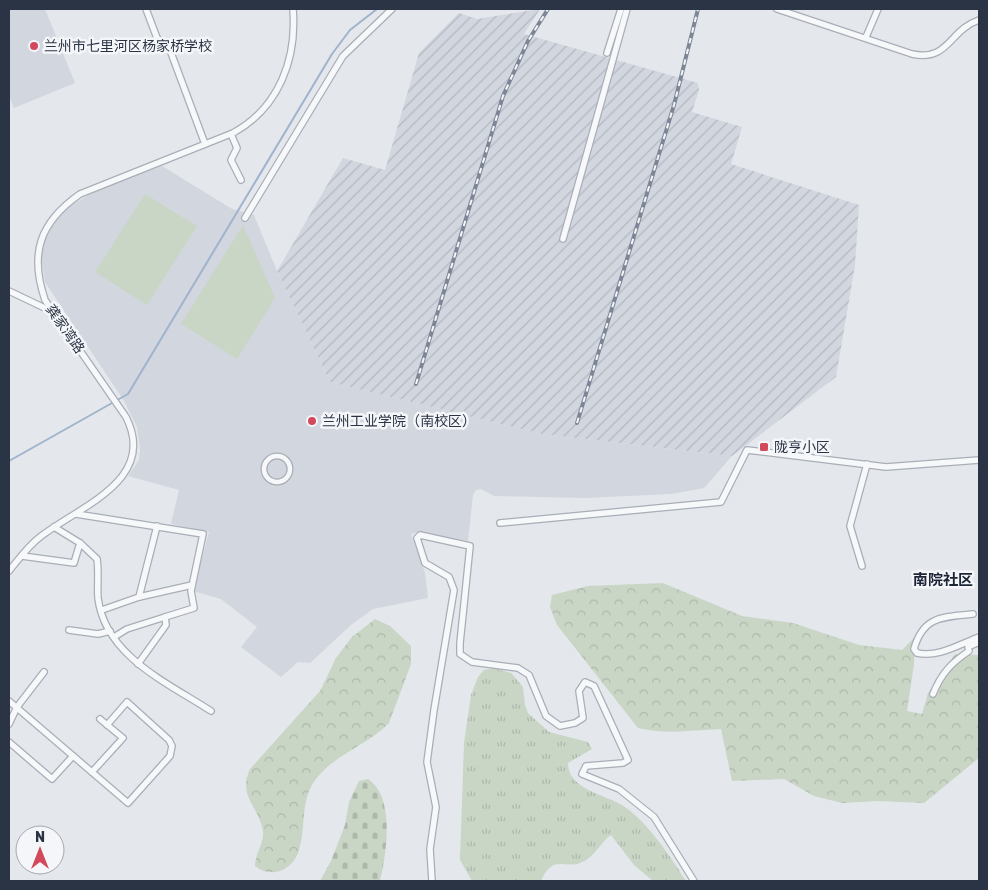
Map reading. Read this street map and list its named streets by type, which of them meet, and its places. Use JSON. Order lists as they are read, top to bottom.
{
  "streets": {
    "street": ["龚家湾路"]
  },
  "districts": ["南院社区"],
  "places": {
    "other": ["兰州市七里河区杨家桥学校", "兰州工业学院（南校区）"],
    "transit": ["陇亨小区"]
  },
  "north": "top"
}
